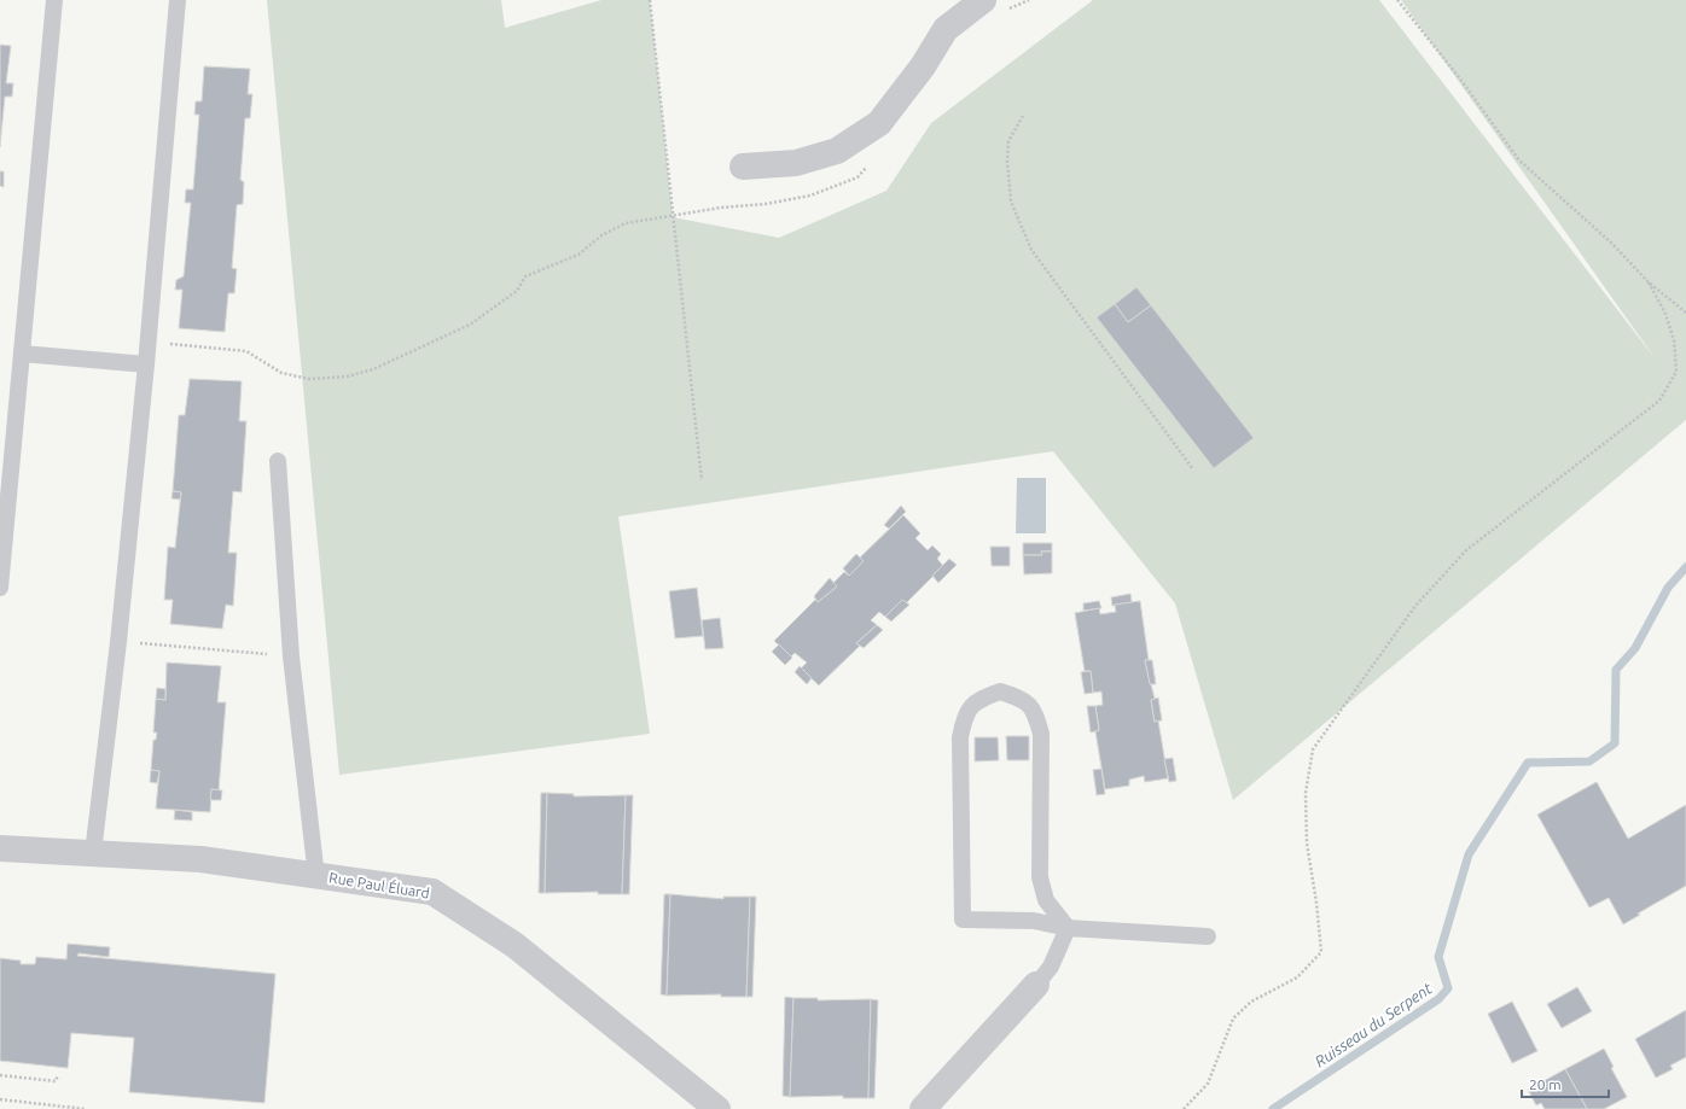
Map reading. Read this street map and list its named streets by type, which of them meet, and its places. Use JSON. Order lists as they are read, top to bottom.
{
  "streets": {
    "street": ["Rue Paul Éluard"]
  },
  "water": ["Ruisseau du Serpent"],
  "scale_bar": "20 m"
}
